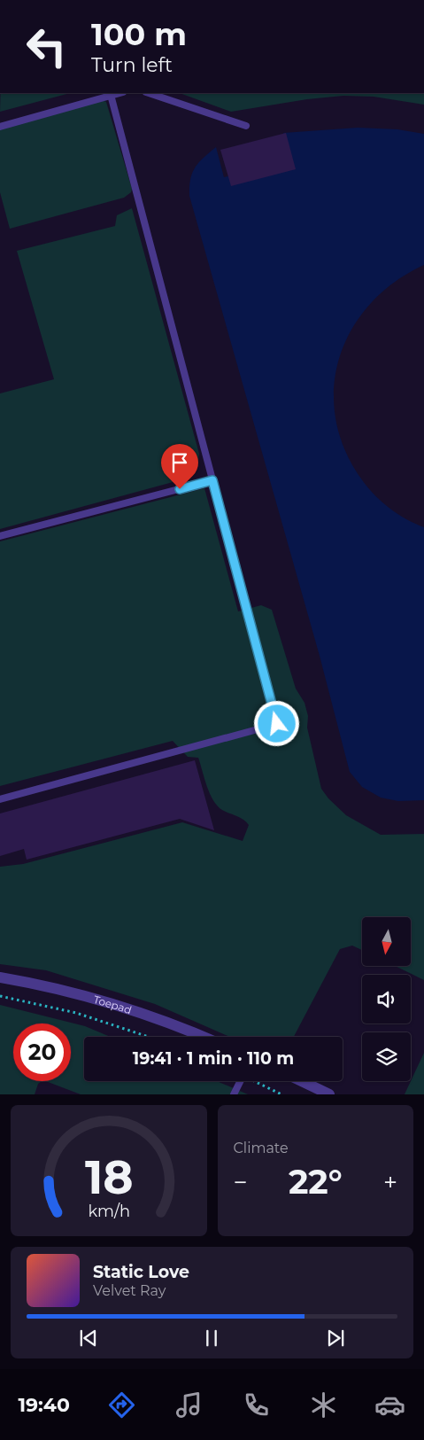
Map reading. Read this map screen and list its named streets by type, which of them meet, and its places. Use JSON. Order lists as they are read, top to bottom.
{
  "streets": {
    "street": ["Toepad"]
  },
  "north": "bottom",
  "page": {
    "turn": ["100 m", "Turn left"],
    "limit": "20",
    "trip": "19:41 · 1 min · 110 m",
    "tile": "Climate",
    "heat": ["−", "22°", "+"],
    "song": ["Static Love", "Velvet Ray"],
    "tabs": "19:40",
    "gauge": ["18", "km/h"]
  }
}
